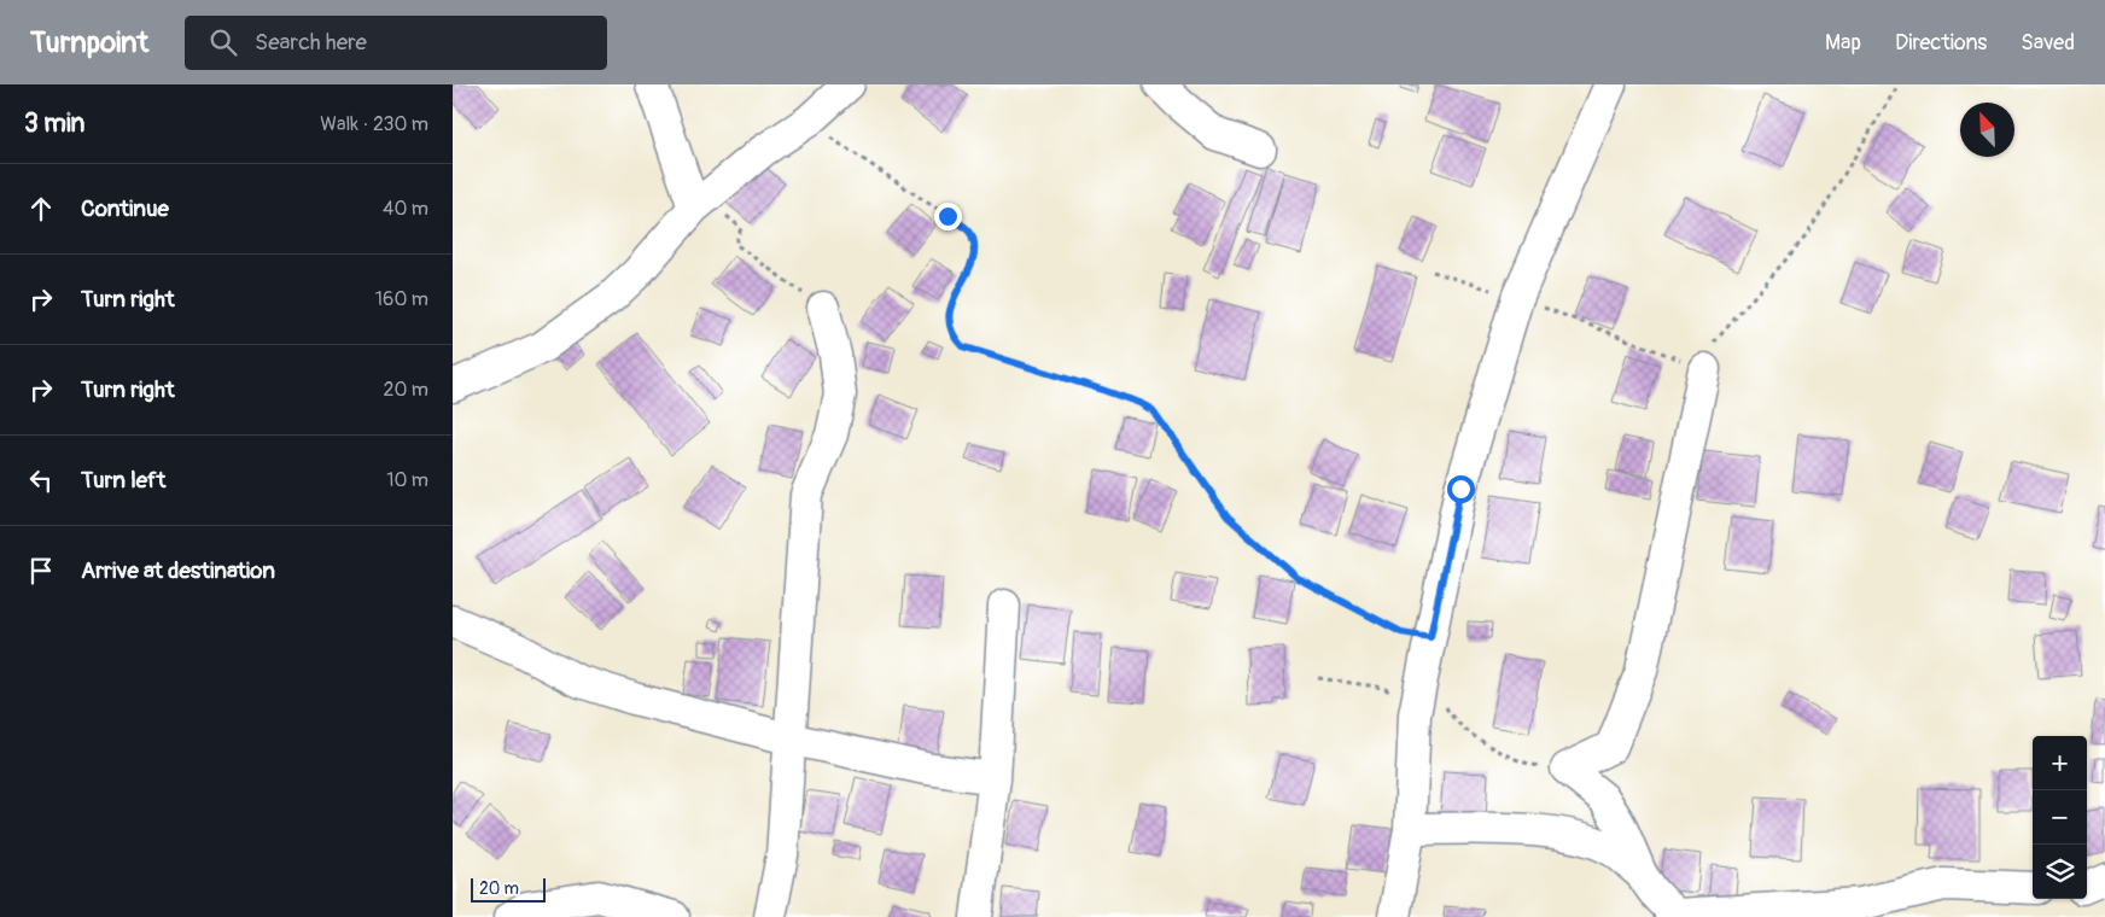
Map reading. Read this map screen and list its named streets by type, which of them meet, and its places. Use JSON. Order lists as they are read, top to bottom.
{
  "scale_bar": "20 m",
  "north": "top left",
  "page": {
    "header": "Turnpoint",
    "search": "Search here",
    "nav": ["Map", "Directions", "Saved"],
    "heading": ["3 min", "Walk · 230 m"],
    "list": [
      ["Continue", "40 m"],
      ["Turn right", "160 m"],
      ["Turn right", "20 m"],
      ["Turn left", "10 m"],
      "Arrive at destination"
    ],
    "map_buttons": ["+", "−"],
    "scale": "20 m"
  }
}
